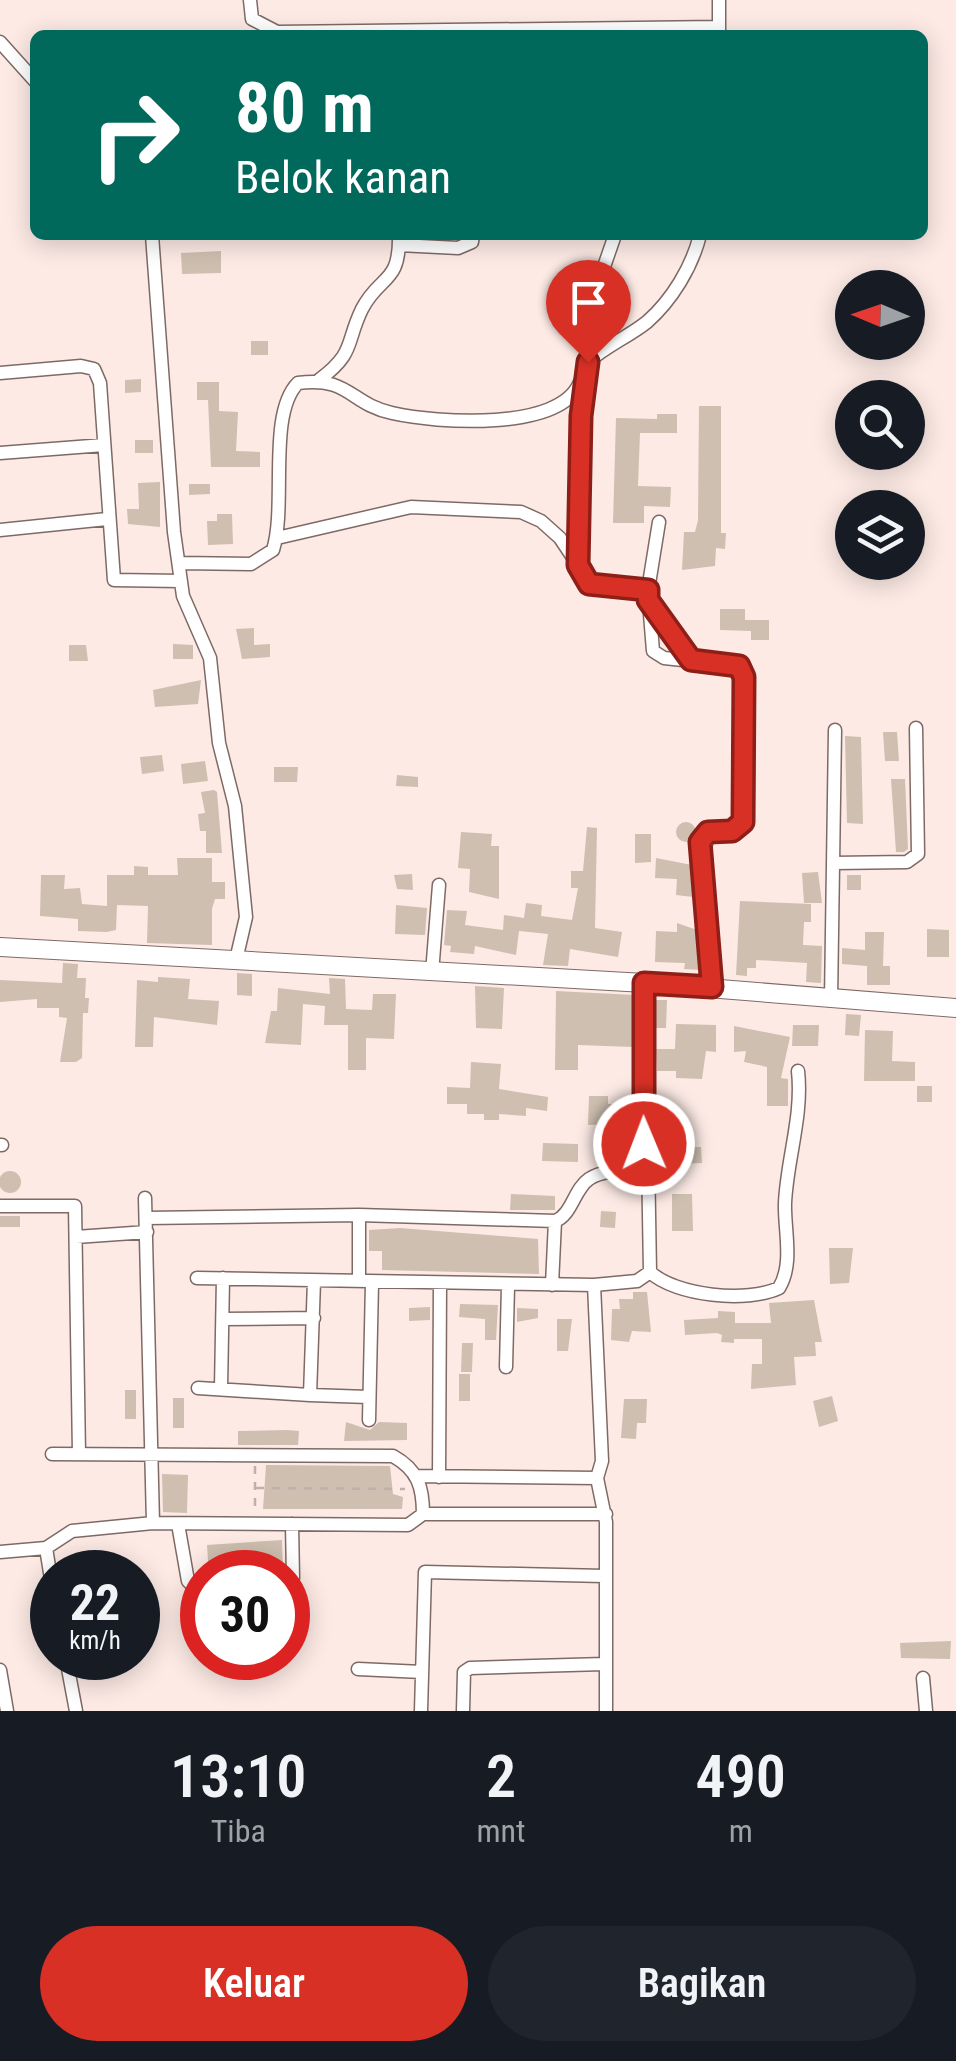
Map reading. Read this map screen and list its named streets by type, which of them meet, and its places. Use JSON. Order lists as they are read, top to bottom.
{
  "north": "left",
  "page": {
    "turn": ["80 m", "Belok kanan"],
    "speed": "22 km/h",
    "limit": "30",
    "eta": [
      "13:10",
      "Tiba",
      "2",
      "mnt",
      "490",
      "m"
    ],
    "buttons": ["Keluar", "Bagikan"]
  }
}
